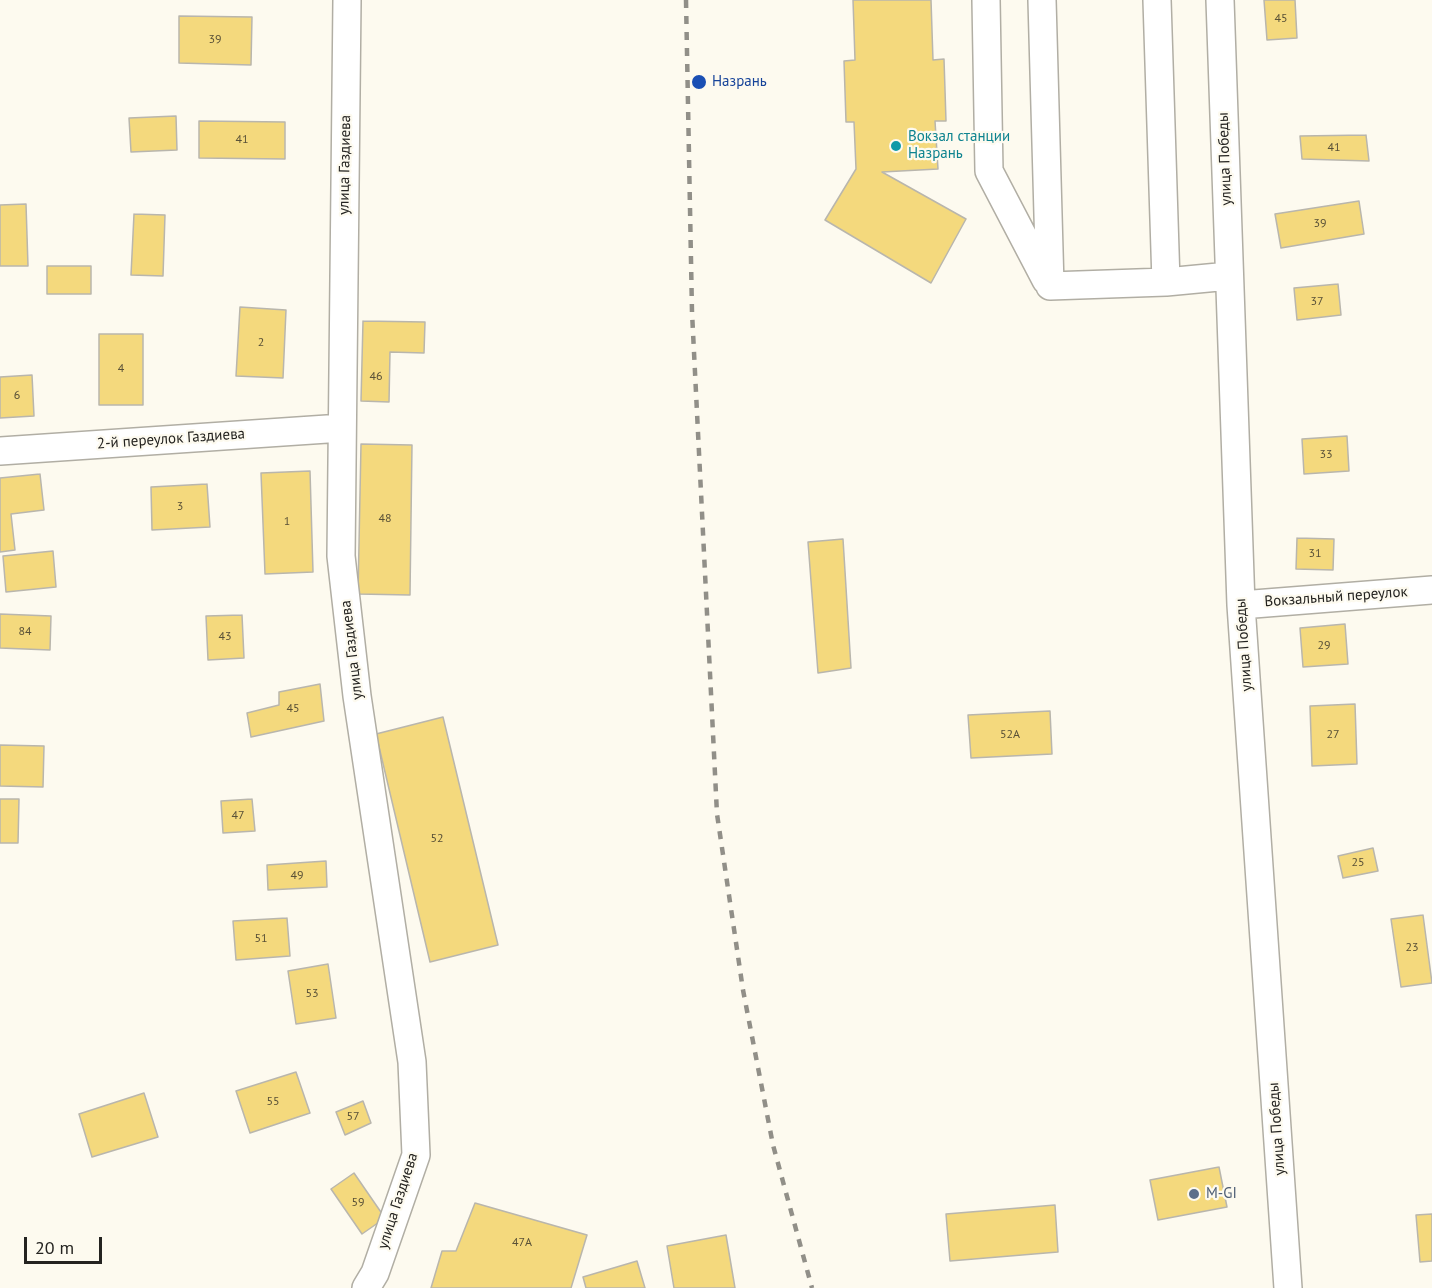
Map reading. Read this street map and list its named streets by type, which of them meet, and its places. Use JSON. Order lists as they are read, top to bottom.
{
  "streets": {
    "street": [
      "улица Победы",
      "улица Газдиева",
      "2-й переулок Газдиева",
      "Вокзальный переулок"
    ]
  },
  "crossings": [
    ["улица Победы", "Вокзальный переулок"],
    ["улица Газдиева", "2-й переулок Газдиева"]
  ],
  "places": ["Назрань", "Вокзал станции Назрань", "M-GI"],
  "house_numbers": [
    "45",
    "39",
    "41",
    "41",
    "39",
    "37",
    "2",
    "4",
    "46",
    "6",
    "33",
    "3",
    "48",
    "1",
    "31",
    "84",
    "43",
    "29",
    "45",
    "52А",
    "27",
    "47",
    "52",
    "25",
    "49",
    "51",
    "23",
    "53",
    "55",
    "57",
    "59",
    "47А"
  ],
  "scale_bar": "20 m"
}
